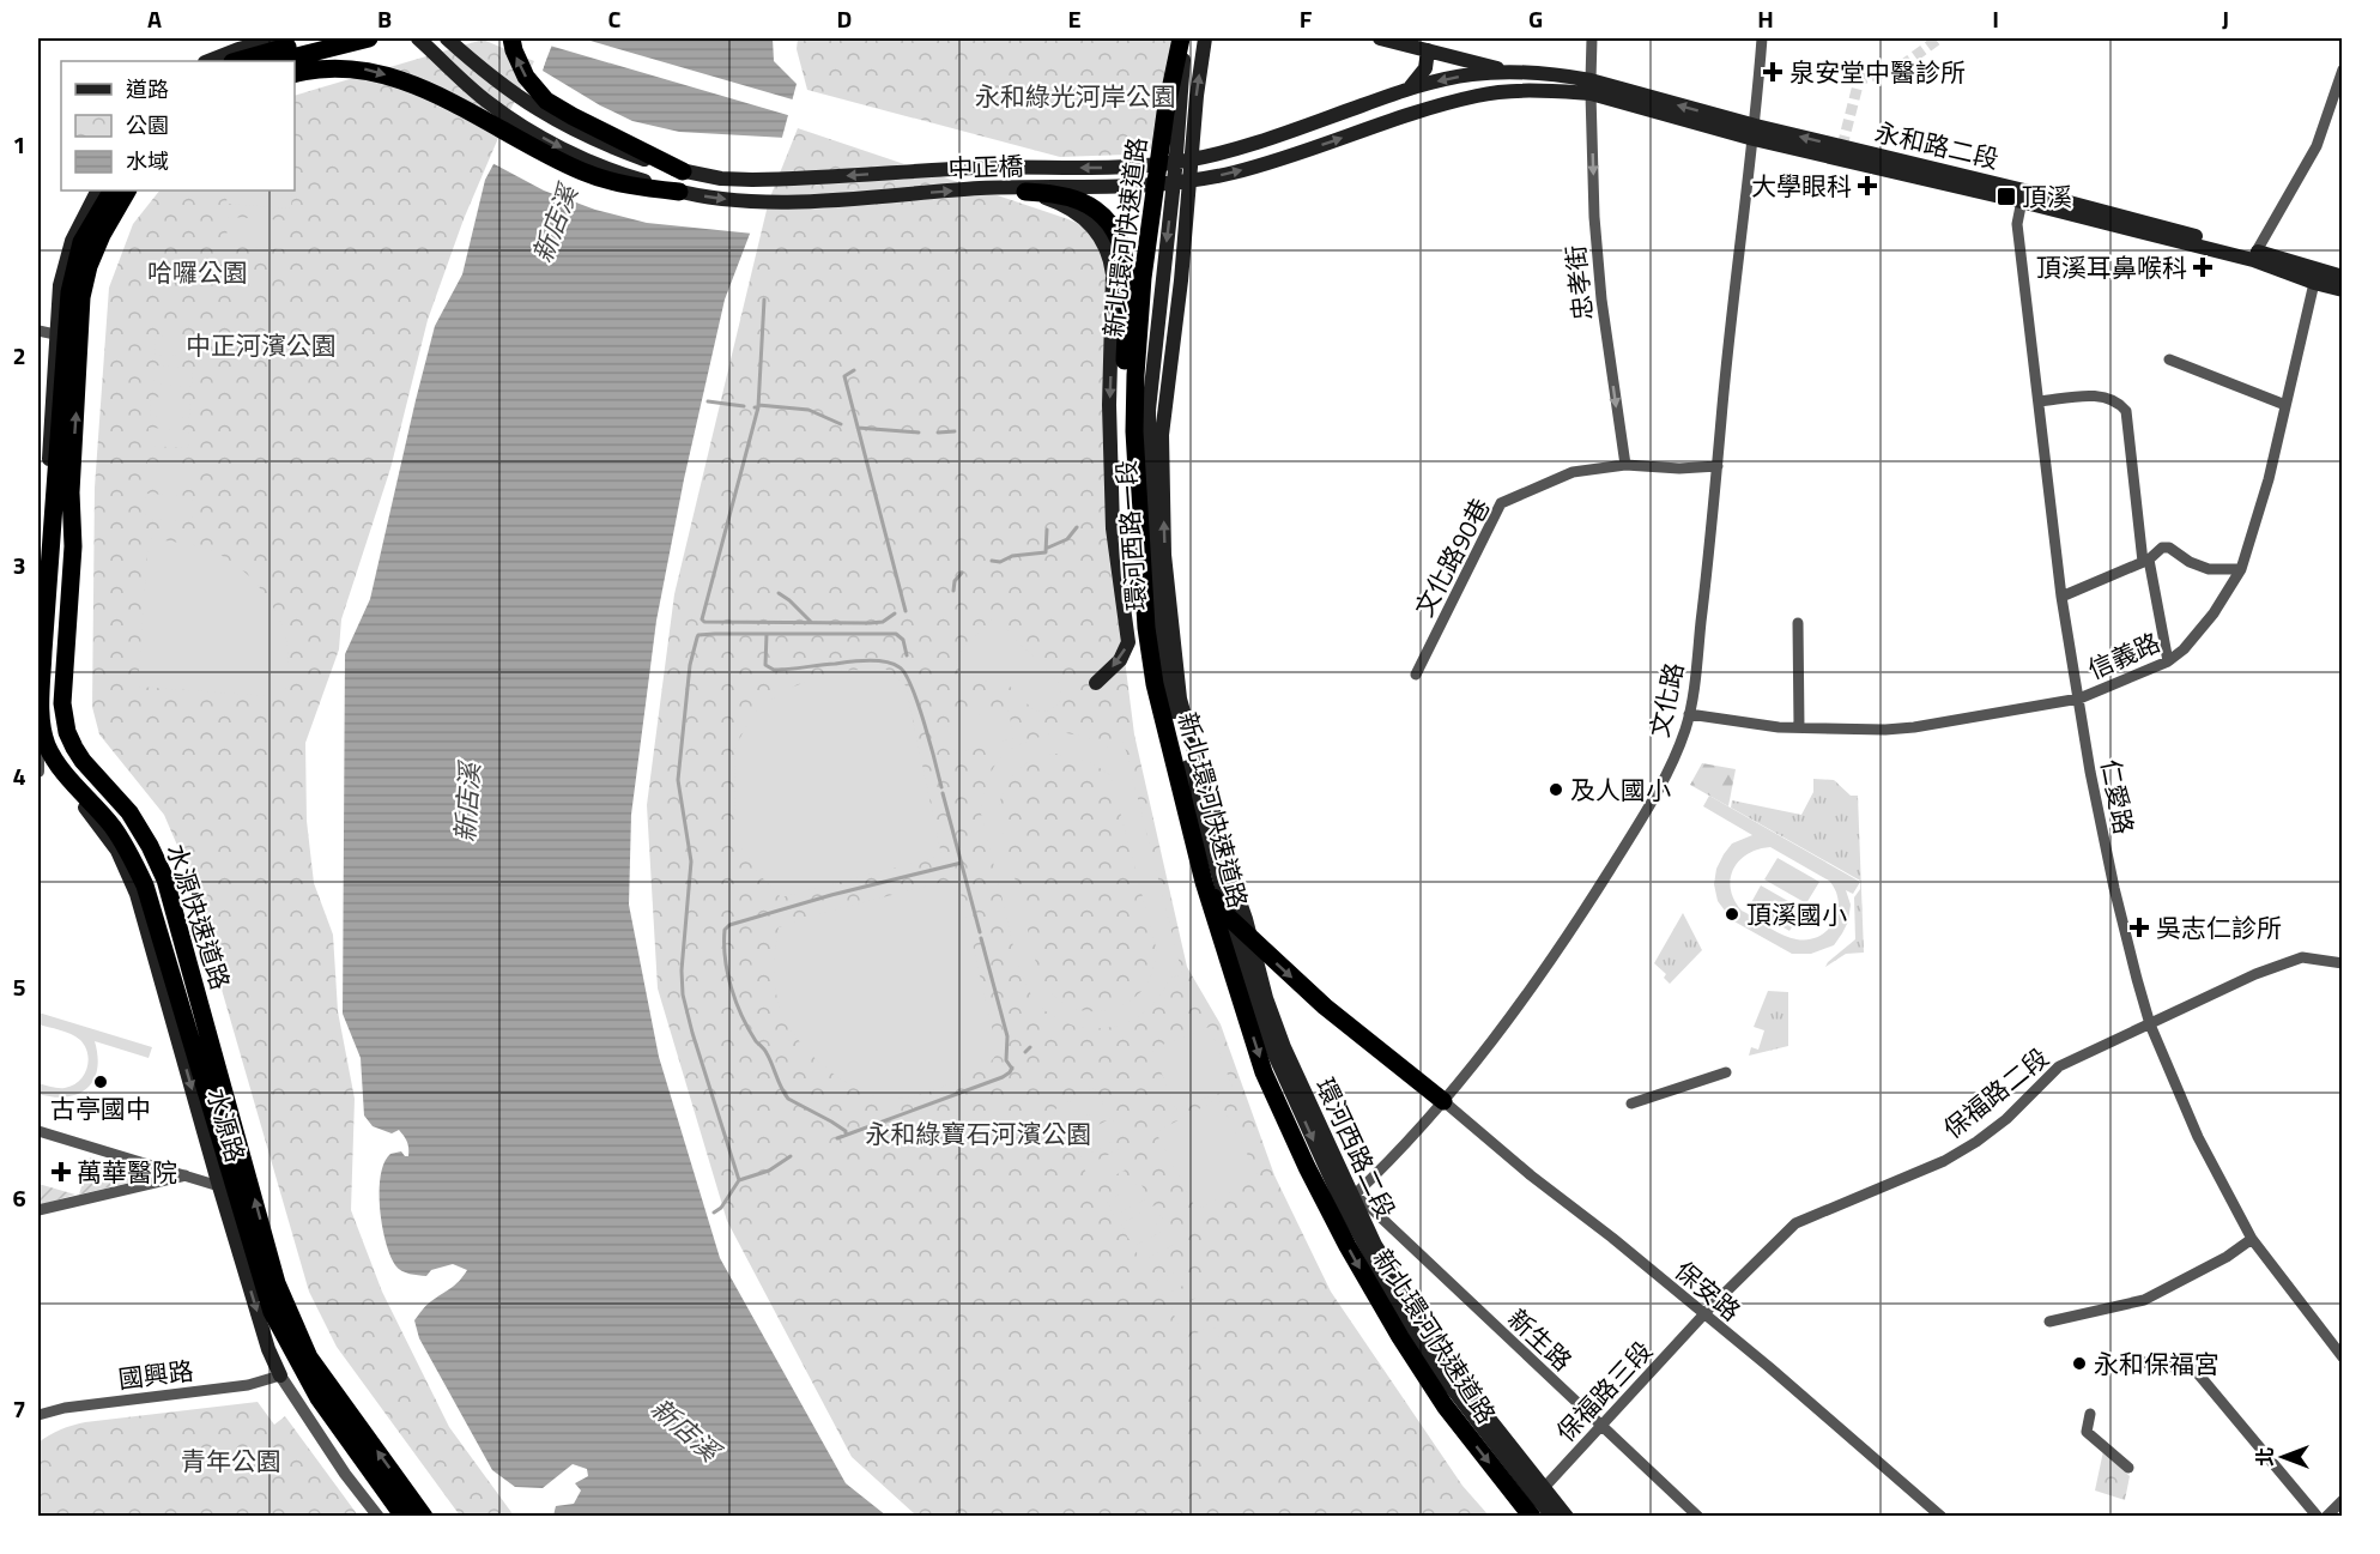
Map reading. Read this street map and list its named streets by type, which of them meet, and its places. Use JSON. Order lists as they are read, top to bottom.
{
  "streets": {
    "highway": ["新北環河快速道路", "水源快速道路"],
    "main road": [
      "永和路二段",
      "中正橋",
      "環河西路一段",
      "水源路",
      "環河西路二段"
    ],
    "street": [
      "忠孝街",
      "文化路90巷",
      "信義路",
      "文化路",
      "仁愛路",
      "保福路二段",
      "保安路",
      "新生路",
      "國興路",
      "保福路三段"
    ]
  },
  "crossings": [
    ["永和路二段", "中正橋"],
    ["永和路二段", "忠孝街"],
    ["永和路二段", "信義路"],
    ["永和路二段", "文化路"],
    ["永和路二段", "仁愛路"],
    ["中正橋", "忠孝街"],
    ["新北環河快速道路", "環河西路一段"],
    ["忠孝街", "文化路90巷"],
    ["環河西路一段", "環河西路二段"],
    ["文化路90巷", "文化路"],
    ["信義路", "文化路"],
    ["信義路", "仁愛路"],
    ["文化路", "環河西路二段"],
    ["文化路", "保安路"],
    ["文化路", "新生路"],
    ["仁愛路", "保福路二段"],
    ["水源快速道路", "水源路"],
    ["保福路二段", "保安路"],
    ["保福路二段", "保福路三段"],
    ["水源路", "國興路"],
    ["環河西路二段", "新生路"],
    ["環河西路二段", "保福路三段"],
    ["保安路", "保福路三段"],
    ["新生路", "保福路三段"]
  ],
  "one_way": ["忠孝街", "水源路"],
  "water": ["新店溪"],
  "parks": [
    "永和綠光河岸公園",
    "哈囉公園",
    "中正河濱公園",
    "永和綠寶石河濱公園",
    "青年公園"
  ],
  "places": {
    "health": [
      "泉安堂中醫診所",
      "大學眼科",
      "頂溪耳鼻喉科",
      "吳志仁診所",
      "萬華醫院"
    ],
    "transit": ["頂溪"],
    "other": [
      "及人國小",
      "頂溪國小",
      "古亭國中",
      "永和保福宮"
    ]
  },
  "legend": ["道路", "公園", "水域"],
  "north": "left",
  "grid": {
    "columns": [
      "A",
      "B",
      "C",
      "D",
      "E",
      "F",
      "G",
      "H",
      "I",
      "J"
    ],
    "rows": [
      "1",
      "2",
      "3",
      "4",
      "5",
      "6",
      "7"
    ]
  }
}
